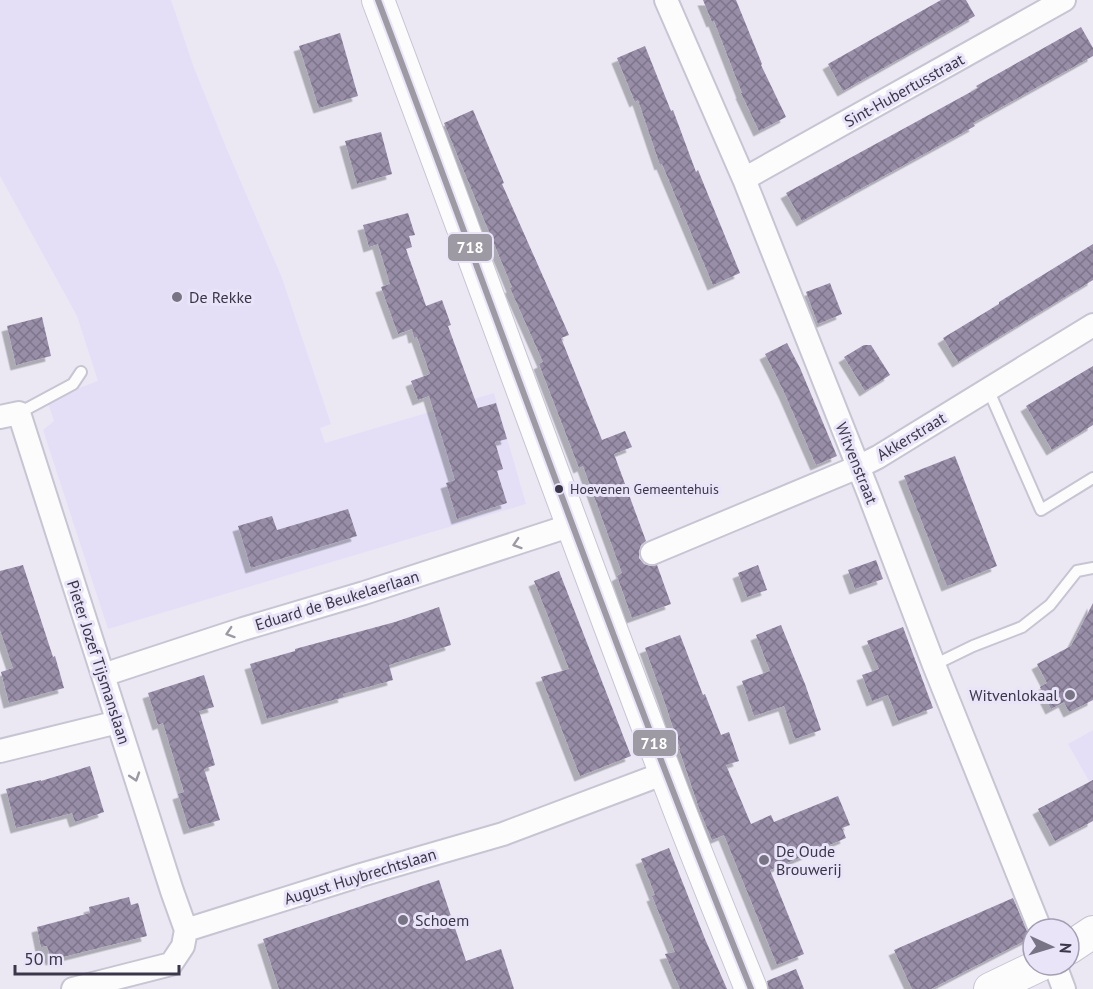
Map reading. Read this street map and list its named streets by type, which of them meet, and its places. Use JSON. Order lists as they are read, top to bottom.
{
  "streets": {
    "street": [
      "Sint-Hubertusstraat",
      "Akkerstraat",
      "Witvenstraat",
      "Eduard de Beukelaerlaan",
      "Pieter Jozef Tijsmanslaan",
      "August Huybrechtslaan"
    ]
  },
  "crossings": [
    ["Sint-Hubertusstraat", "Witvenstraat"],
    ["Akkerstraat", "Witvenstraat"],
    ["Eduard de Beukelaerlaan", "Pieter Jozef Tijsmanslaan"],
    ["Pieter Jozef Tijsmanslaan", "August Huybrechtslaan"]
  ],
  "one_way": ["Eduard de Beukelaerlaan", "Pieter Jozef Tijsmanslaan"],
  "places": [
    "De Rekke",
    "Hoevenen Gemeentehuis",
    "Witvenlokaal",
    "De Oude Brouwerij",
    "Schoem"
  ],
  "lines": ["transit line 718"],
  "scale_bar": "50 m",
  "north": "right"
}
